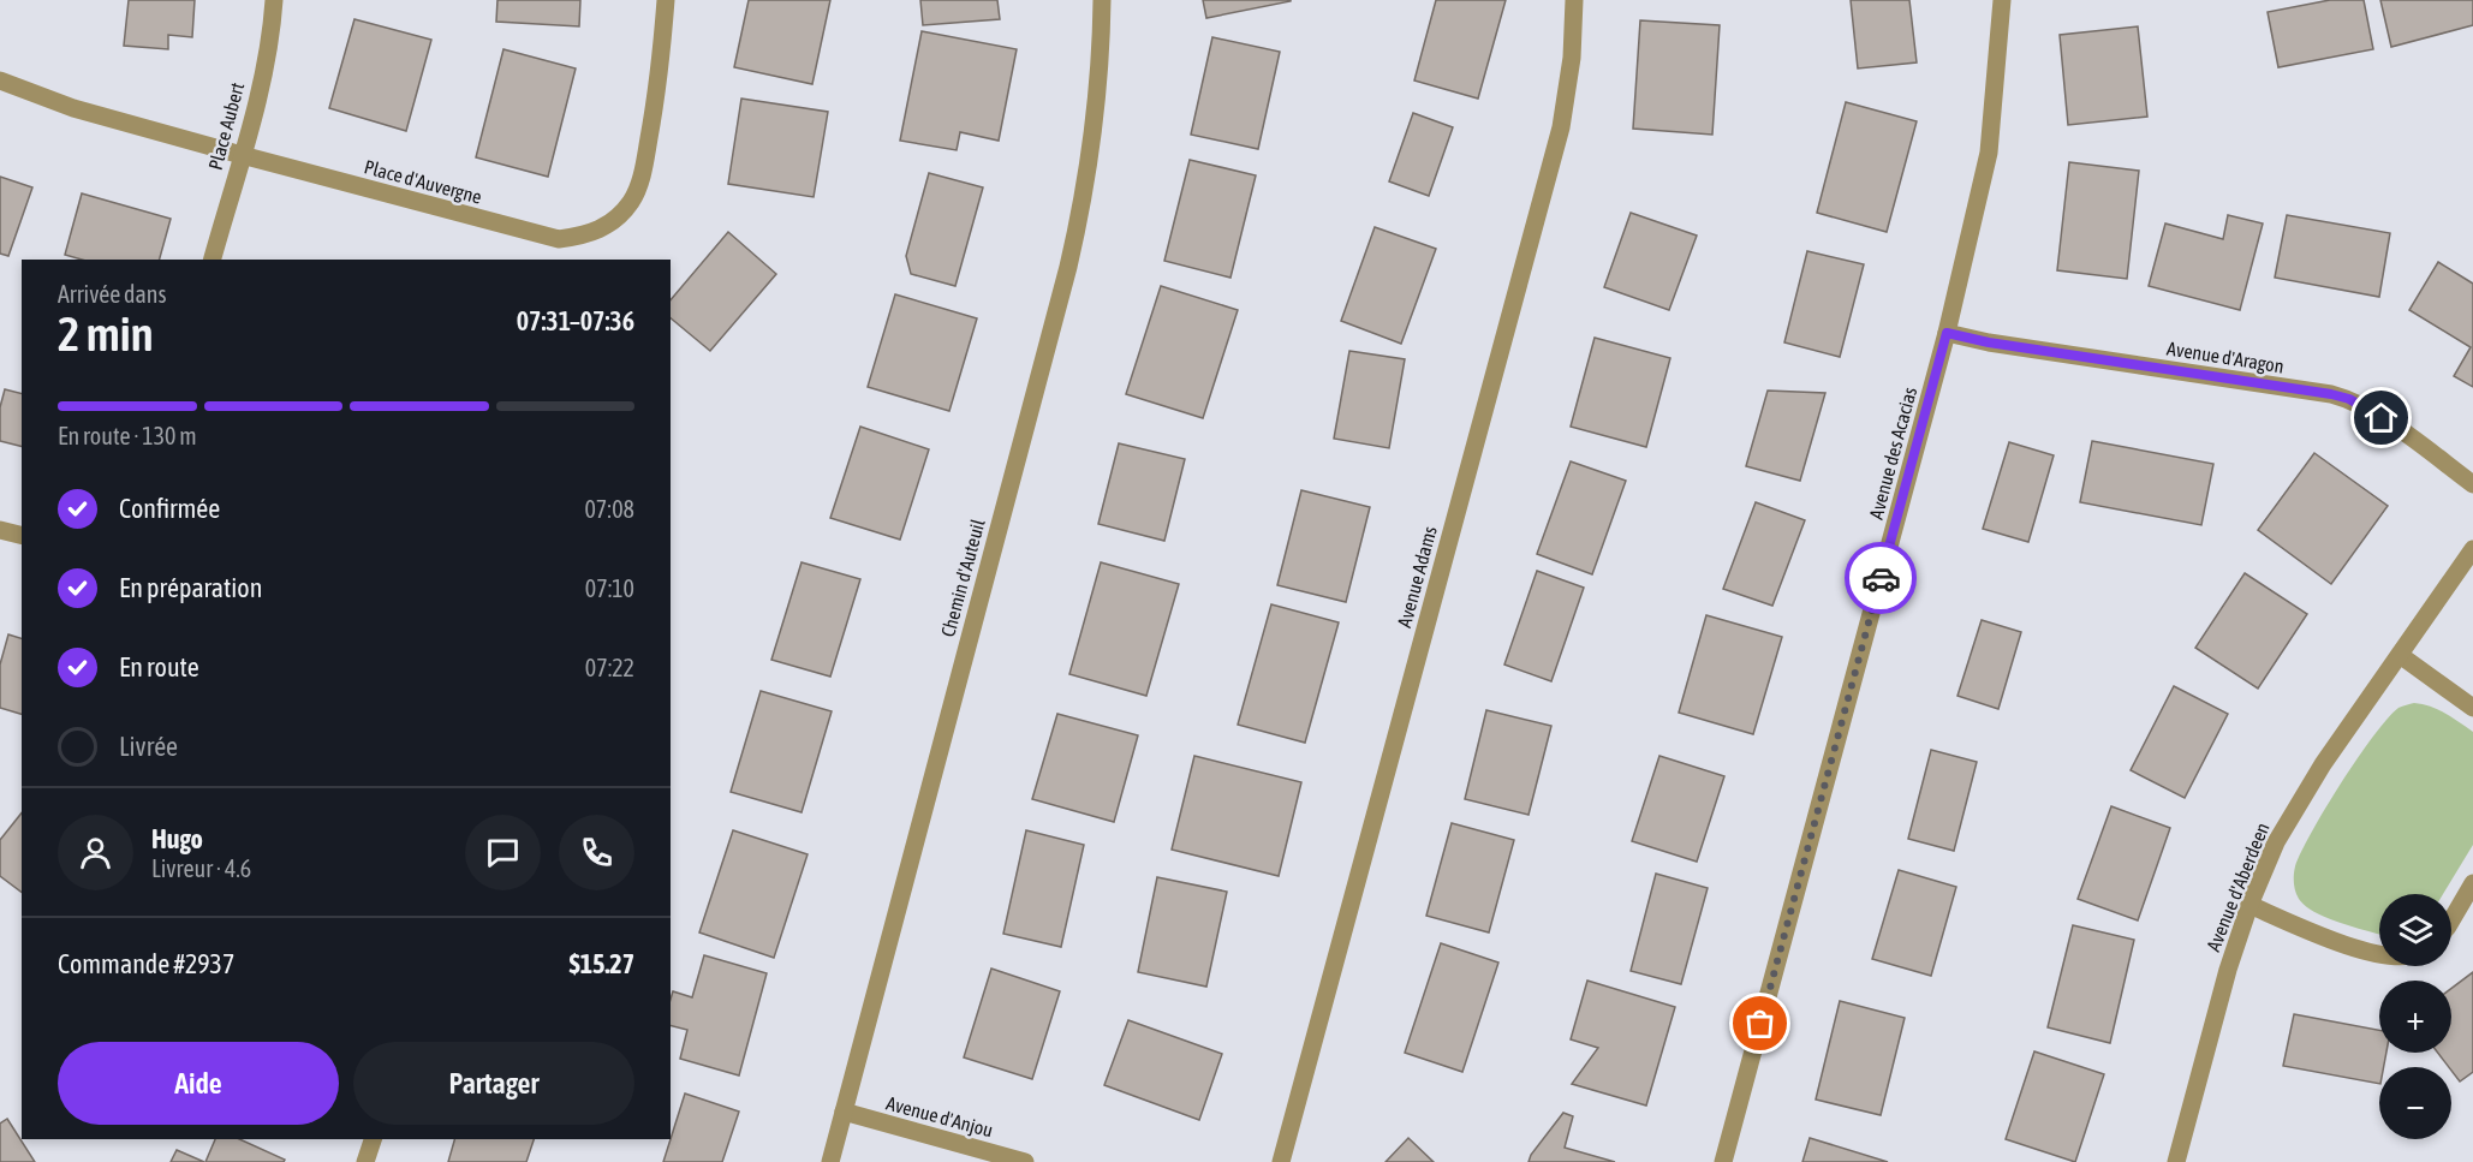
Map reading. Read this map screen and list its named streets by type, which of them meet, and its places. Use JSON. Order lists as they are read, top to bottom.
{
  "streets": {
    "street": [
      "Place Aubert",
      "Place d'Auvergne",
      "Avenue d'Aragon",
      "Avenue des Acacias",
      "Avenue Adams",
      "Chemin d'Auteuil",
      "Avenue d'Aberdeen",
      "Avenue d'Anjou"
    ]
  },
  "crossings": [
    ["Place Aubert", "Place d'Auvergne"],
    ["Avenue d'Aragon", "Avenue des Acacias"],
    ["Chemin d'Auteuil", "Avenue d'Anjou"]
  ],
  "page": {
    "heading": ["2 min", "Arrivée dans", "07:31–07:36"],
    "panel": [
      "Hugo",
      "Livreur · 4.6",
      "Commande #2937",
      "$15.27"
    ],
    "bar": "En route · 130 m",
    "list": [
      ["Confirmée", "07:08"],
      ["En préparation", "07:10"],
      ["En route", "07:22"],
      "Livrée"
    ],
    "map_buttons": ["+", "−"],
    "buttons": ["Aide", "Partager"]
  }
}
